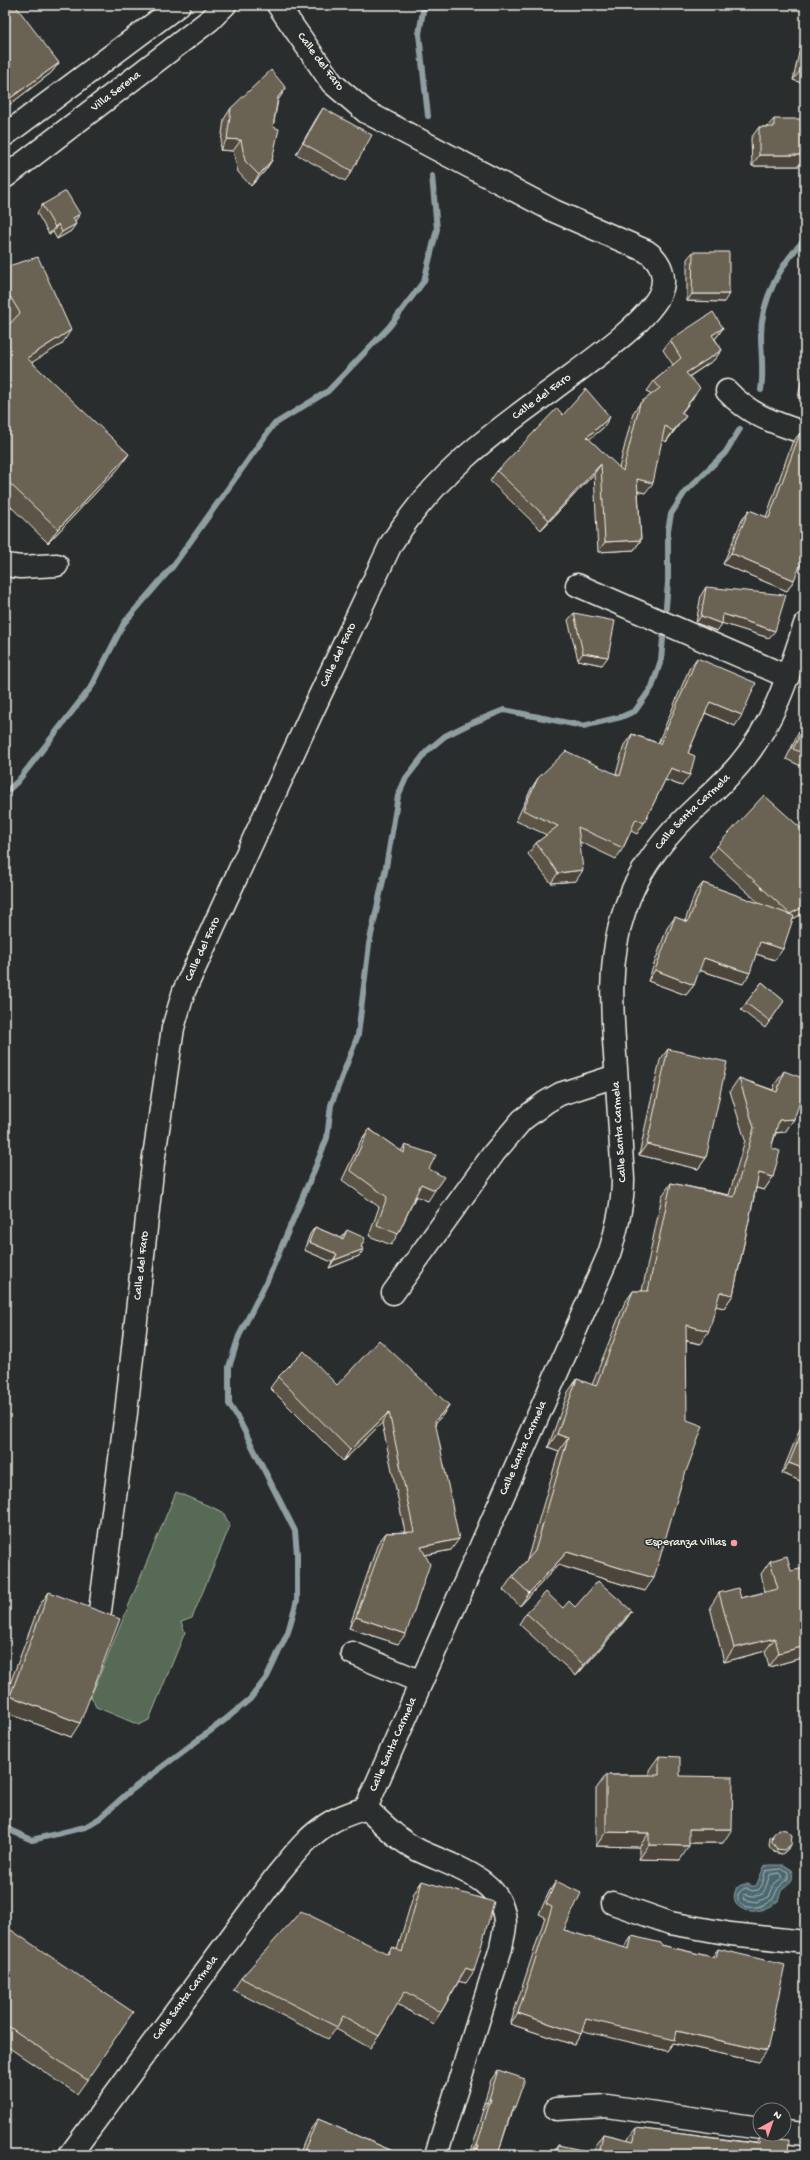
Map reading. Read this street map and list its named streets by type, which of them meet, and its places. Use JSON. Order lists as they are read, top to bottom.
{
  "streets": {
    "street": ["Calle del Faro", "Villa Serena", "Calle Santa Carmela"]
  },
  "places": ["Esperanza Villas"],
  "north": "top right"
}
